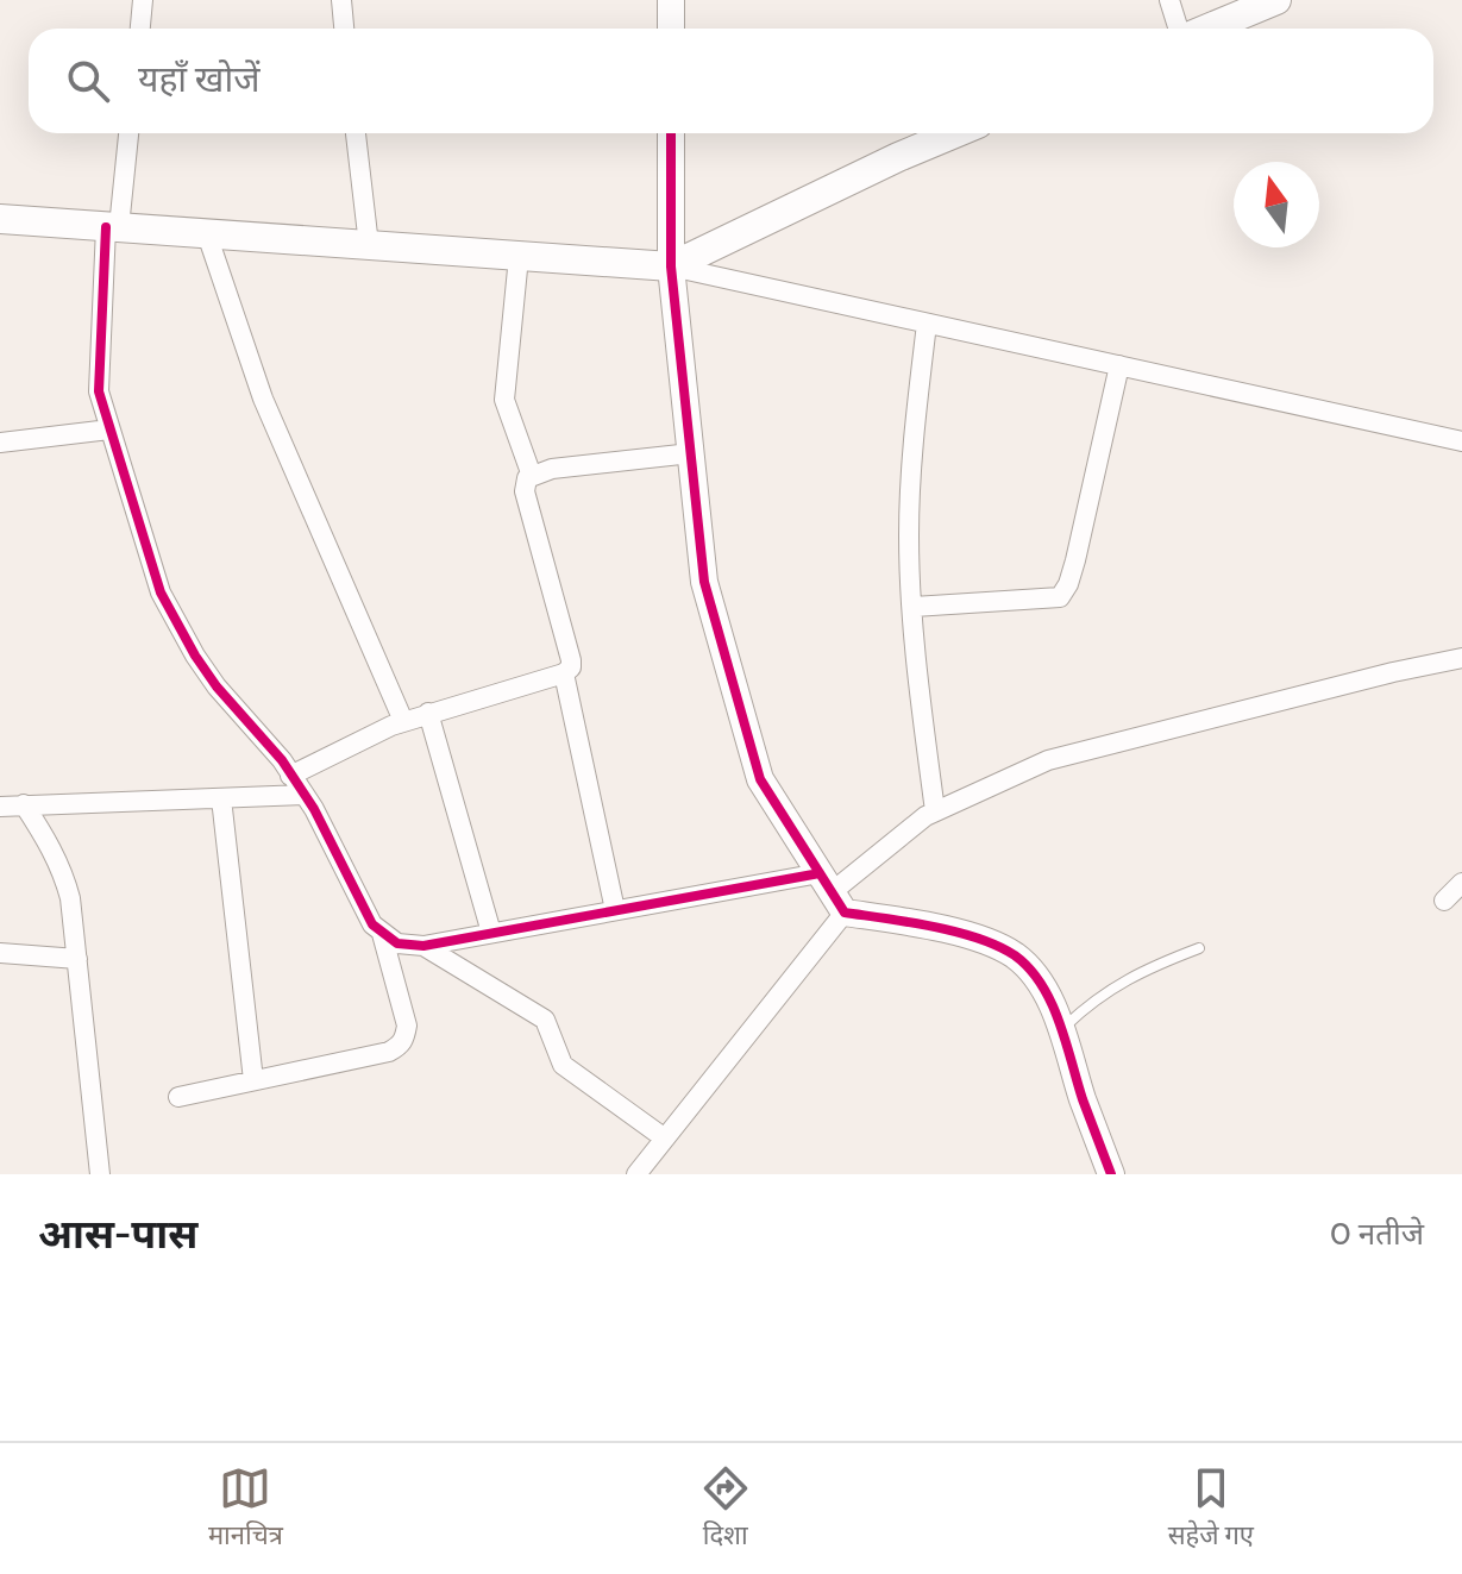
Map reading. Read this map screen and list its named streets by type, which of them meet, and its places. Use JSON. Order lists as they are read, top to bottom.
{
  "north": "top",
  "page": {
    "search": "यहाँ खोजें",
    "heading": ["आस-पास", "0 नतीजे"],
    "nav": ["मानचित्र", "दिशा", "सहेजे गए"]
  }
}
